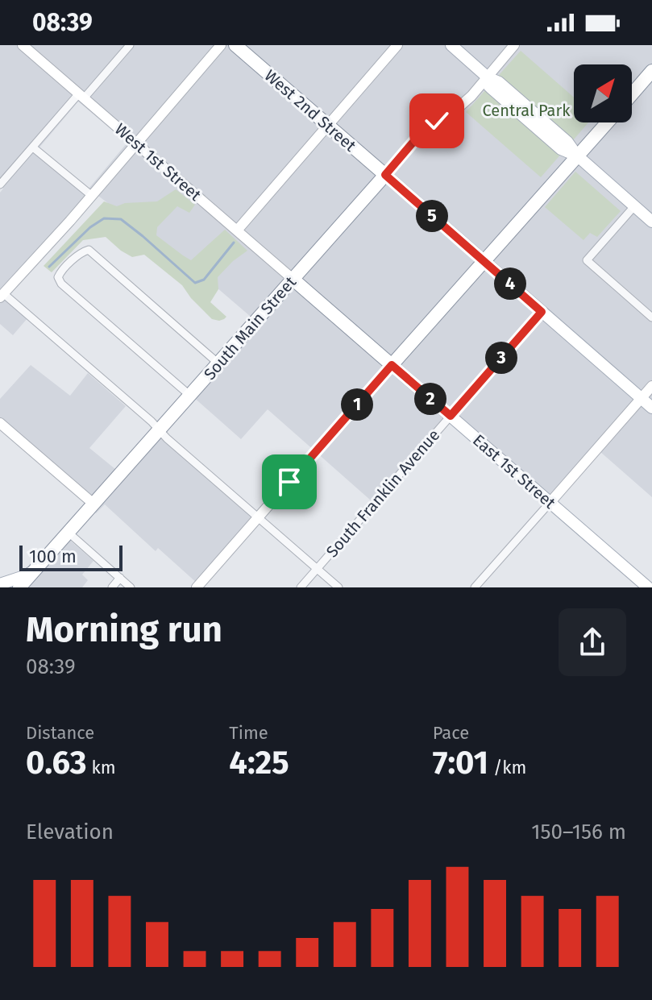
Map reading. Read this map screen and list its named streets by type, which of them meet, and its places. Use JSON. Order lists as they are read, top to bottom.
{
  "streets": {
    "highway": ["West 2nd Street", "South Main Street", "East 1st Street"],
    "street": ["West 1st Street", "South Franklin Avenue"]
  },
  "crossings": [
    ["West 2nd Street", "South Main Street"],
    ["West 1st Street", "South Main Street"],
    ["West 1st Street", "East 1st Street"],
    ["South Main Street", "East 1st Street"],
    ["East 1st Street", "South Franklin Avenue"]
  ],
  "parks": ["Central Park"],
  "scale_bar": "100 m",
  "north": "top right",
  "page": {
    "status": "08:39",
    "pins": [
      "5",
      "4",
      "3",
      "2",
      "1"
    ],
    "scale": "100 m",
    "heading": ["Morning run", "08:39"],
    "stats": [
      ["Distance", "0.63 km"],
      ["Time", "4:25"],
      ["Pace", "7:01 /km"]
    ],
    "chart": ["Elevation", "150–156 m"]
  }
}
